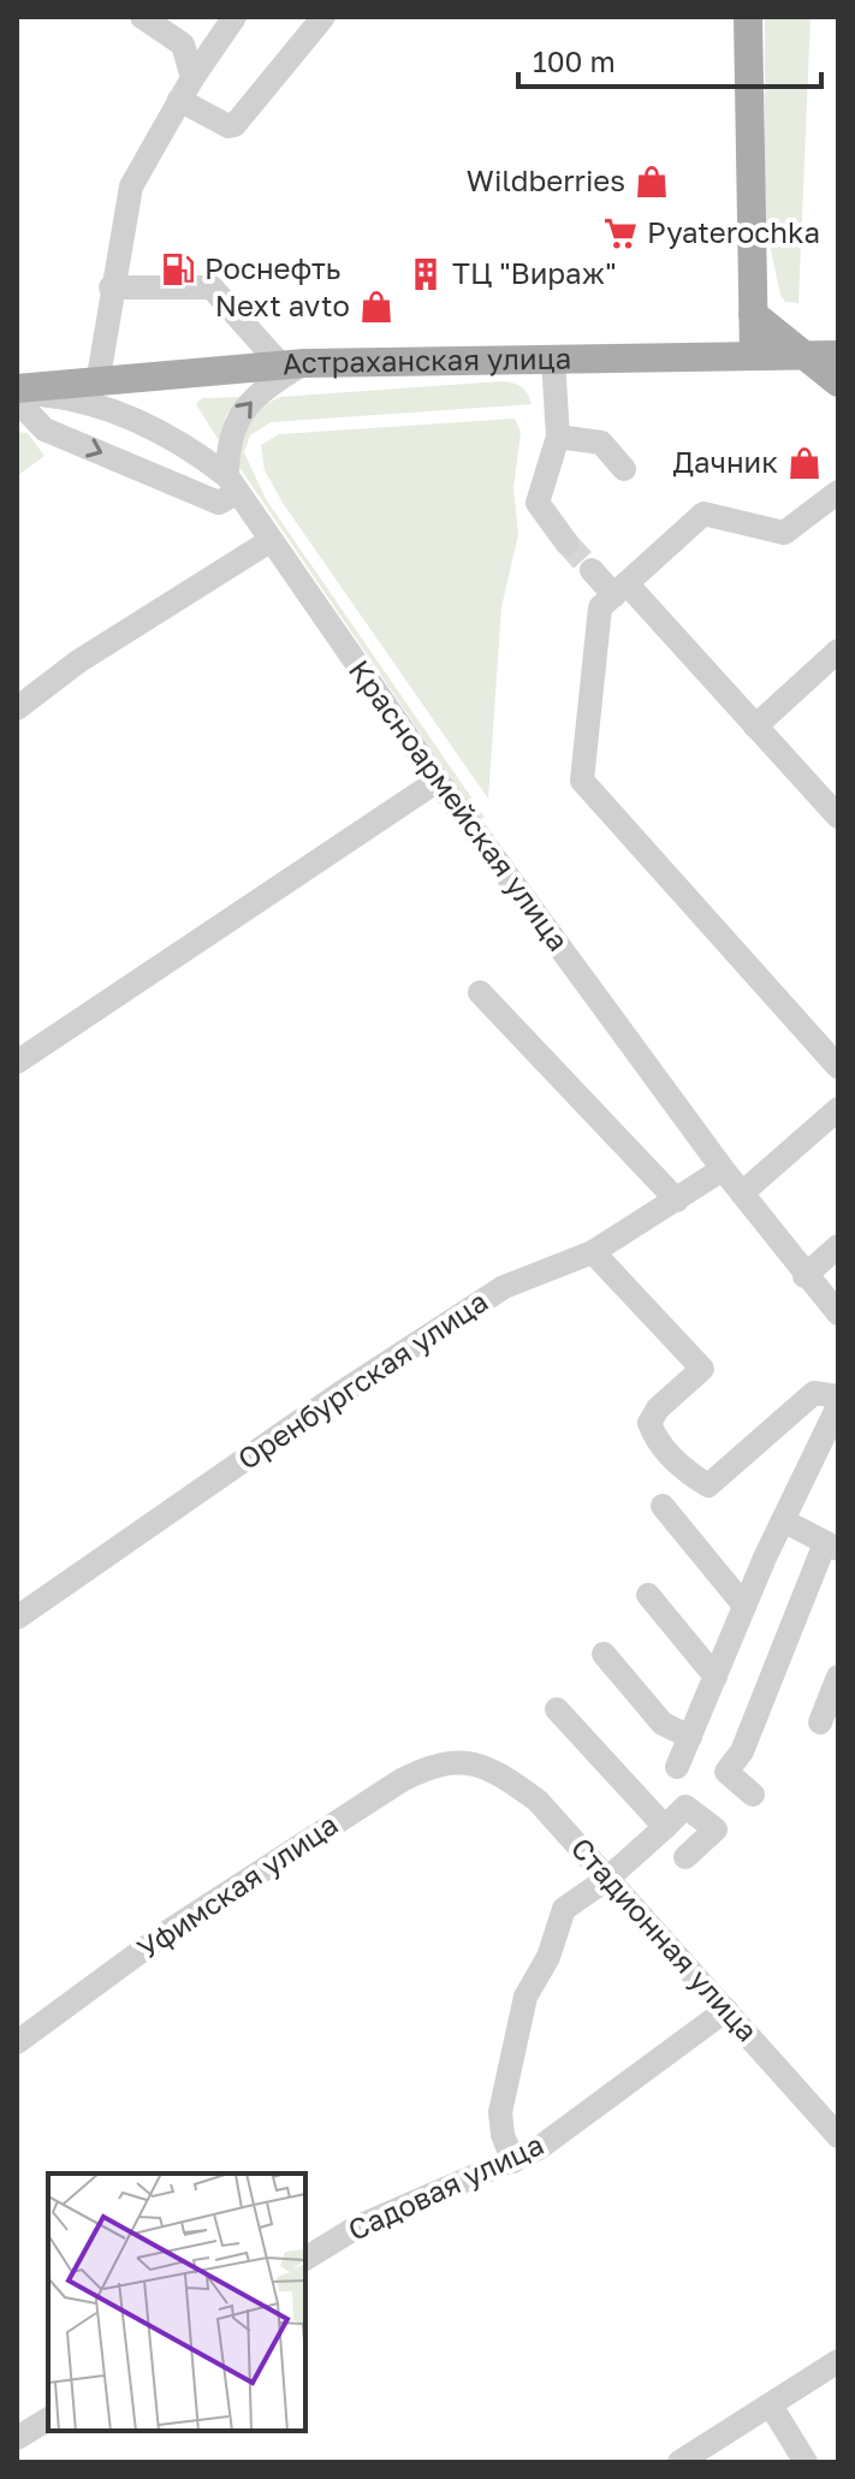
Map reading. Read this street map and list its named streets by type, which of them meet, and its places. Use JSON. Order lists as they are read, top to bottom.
{
  "streets": {
    "main road": ["Астраханская улица"],
    "street": [
      "Красноармейская улица",
      "Оренбургская улица",
      "Уфимская улица",
      "Стадионная улица",
      "Садовая улица"
    ]
  },
  "crossings": [
    ["Астраханская улица", "Красноармейская улица"],
    ["Красноармейская улица", "Оренбургская улица"],
    ["Уфимская улица", "Стадионная улица"],
    ["Стадионная улица", "Садовая улица"]
  ],
  "places": {
    "shop": ["Wildberries", "Next avto", "Дачник"],
    "supermarket": ["Pyaterochka"],
    "fuel station": ["Роснефть"],
    "building": ["ТЦ \"Вираж\""]
  },
  "scale_bar": "100 m"
}
